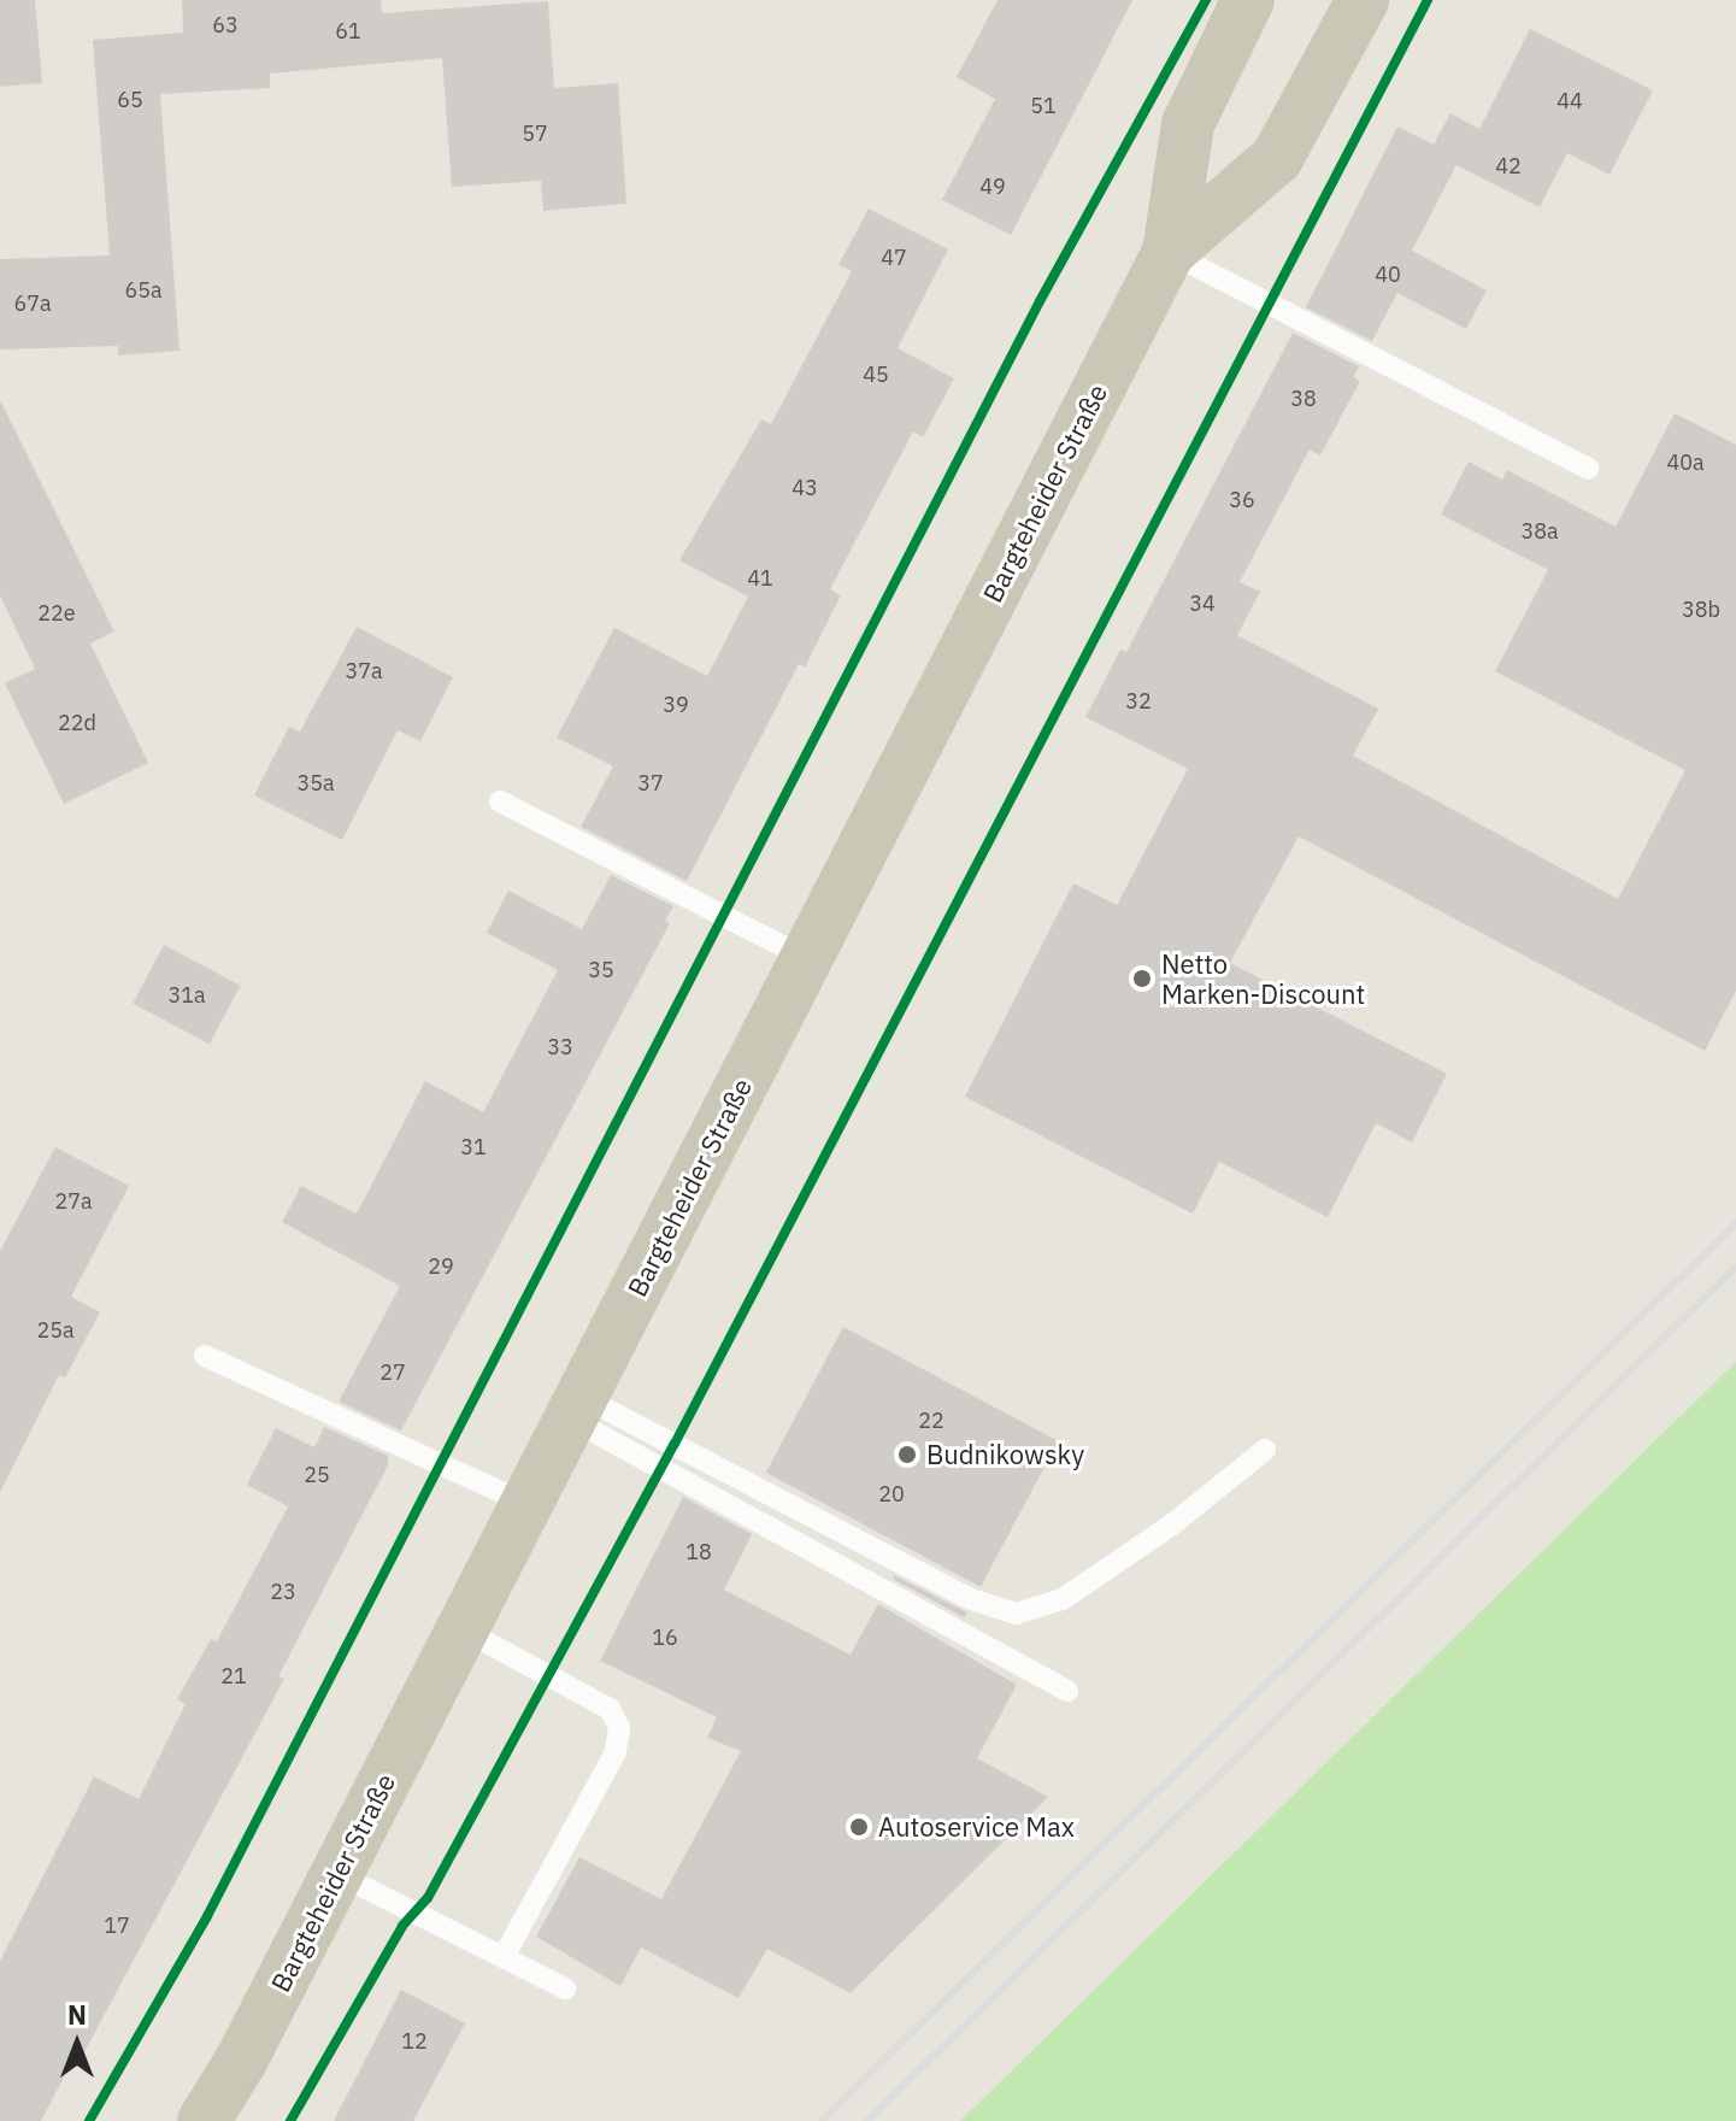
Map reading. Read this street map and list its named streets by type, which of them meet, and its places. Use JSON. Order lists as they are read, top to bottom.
{
  "streets": {
    "main road": ["Bargteheider Straße"]
  },
  "places": ["Netto Marken-Discount", "Budnikowsky", "Autoservice Max"],
  "house_numbers": [
    "63",
    "61",
    "65",
    "44",
    "51",
    "57",
    "42",
    "49",
    "47",
    "40",
    "65a",
    "67a",
    "45",
    "38",
    "40a",
    "43",
    "36",
    "38a",
    "41",
    "34",
    "38b",
    "22e",
    "37a",
    "32",
    "39",
    "22d",
    "35a",
    "37",
    "35",
    "31a",
    "33",
    "31",
    "27a",
    "29",
    "25a",
    "27",
    "22",
    "25",
    "20",
    "18",
    "23",
    "16",
    "21",
    "17",
    "12"
  ],
  "north": "top"
}
